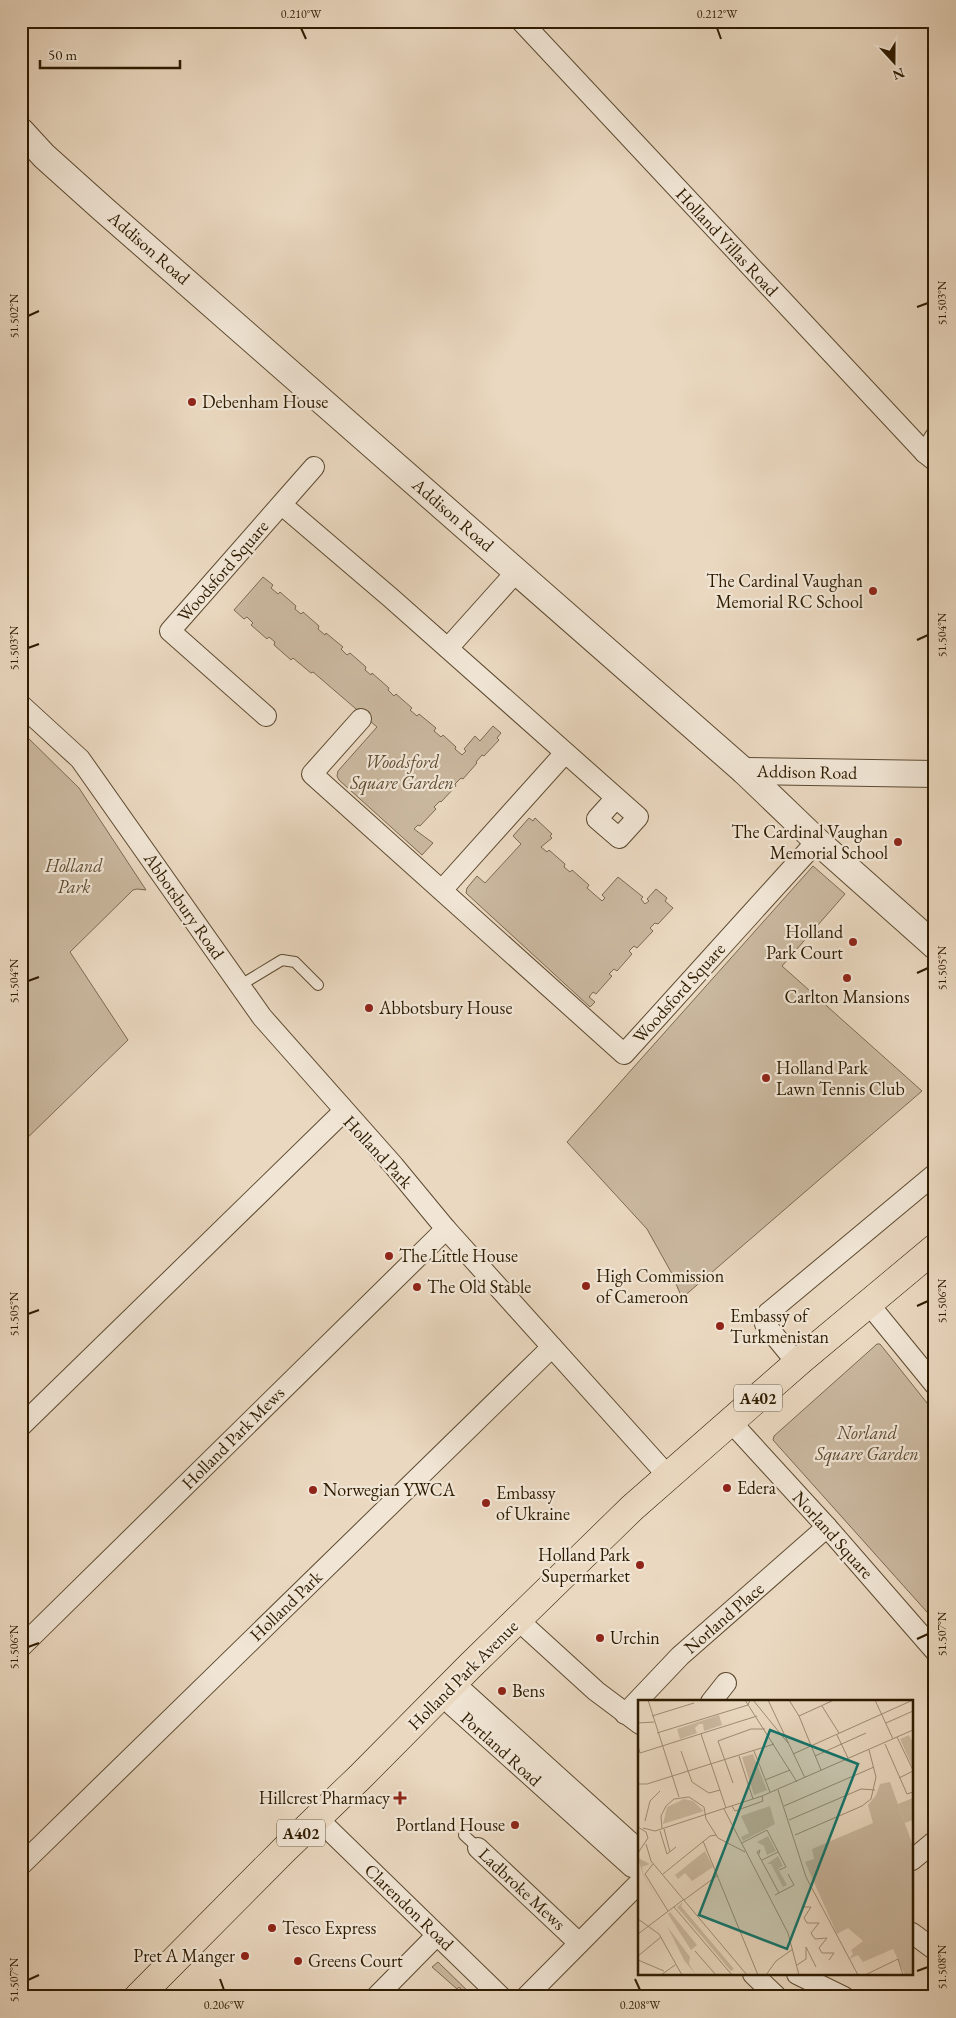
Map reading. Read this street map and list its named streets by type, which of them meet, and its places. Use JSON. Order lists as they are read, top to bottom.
{
  "streets": {
    "main road": ["A402", "Holland Park Avenue"],
    "street": [
      "Holland Villas Road",
      "Addison Road",
      "Woodsford Square",
      "Abbotsbury Road",
      "Holland Park",
      "Holland Park Mews",
      "Norland Square",
      "Norland Place",
      "Portland Road",
      "Ladbroke Mews",
      "Clarendon Road"
    ]
  },
  "crossings": [
    ["Abbotsbury Road", "Holland Park"],
    ["Holland Park", "Holland Park Mews"],
    ["Holland Park", "Holland Park Avenue"],
    ["Norland Square", "Norland Place"],
    ["Norland Square", "Holland Park Avenue"],
    ["Holland Park Avenue", "Portland Road"],
    ["Holland Park Avenue", "Clarendon Road"]
  ],
  "parks": ["Woodsford Square Garden", "Holland Park", "Norland Square Garden"],
  "places": {
    "other": [
      "Debenham House",
      "The Cardinal Vaughan Memorial RC School",
      "The Cardinal Vaughan Memorial School",
      "Holland Park Court",
      "Carlton Mansions",
      "Abbotsbury House",
      "Holland Park Lawn Tennis Club",
      "The Little House",
      "High Commission of Cameroon",
      "The Old Stable",
      "Embassy of Turkmenistan",
      "Edera",
      "Norwegian YWCA",
      "Embassy of Ukraine",
      "Holland Park Supermarket",
      "Urchin",
      "Bens",
      "Portland House",
      "Tesco Express",
      "Pret A Manger",
      "Greens Court"
    ],
    "health": ["Hillcrest Pharmacy"]
  },
  "scale_bar": "50 m",
  "north": "bottom",
  "coordinates": [
    "0.210°W",
    "0.212°W",
    "51.503°N",
    "51.502°N",
    "51.504°N",
    "51.505°N",
    "51.506°N",
    "51.507°N",
    "51.508°N",
    "0.206°W",
    "0.208°W"
  ]
}
